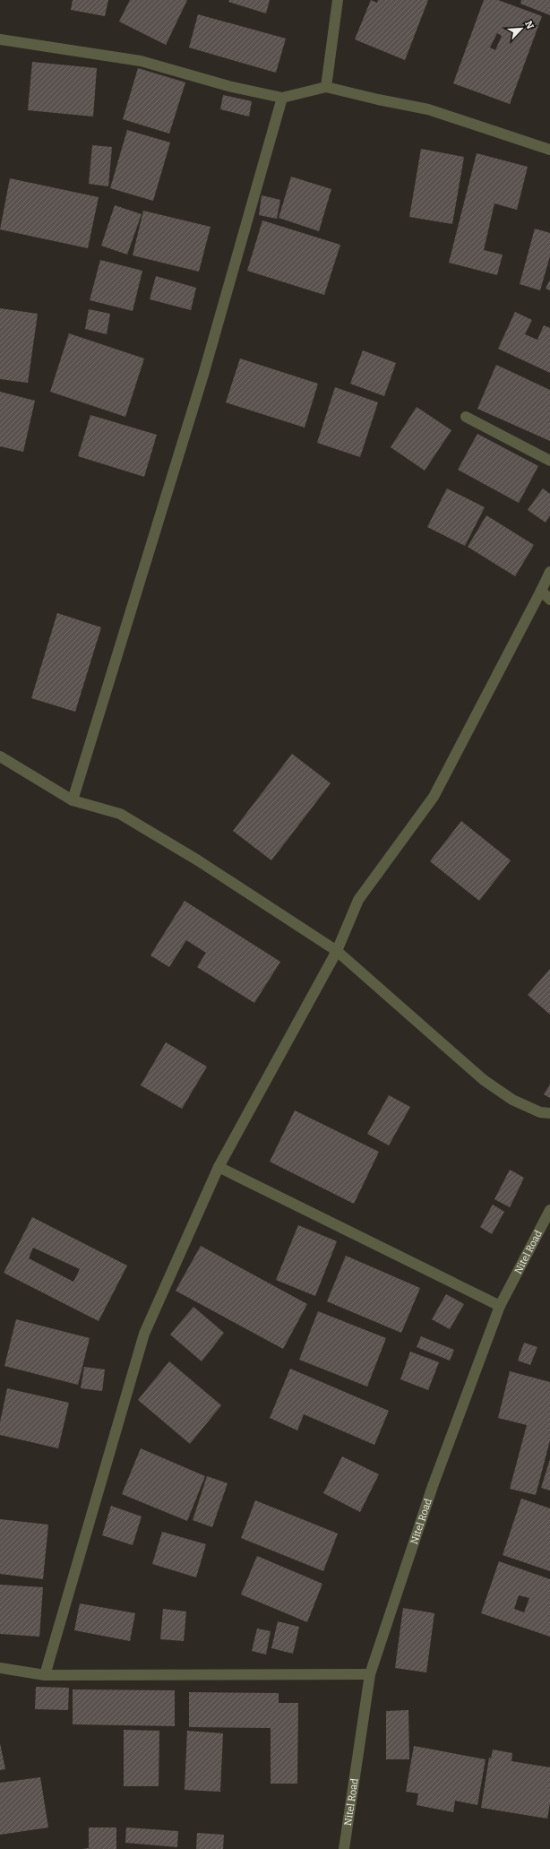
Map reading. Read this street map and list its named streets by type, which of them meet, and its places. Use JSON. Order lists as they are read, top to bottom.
{
  "streets": {
    "street": ["Nitel Road"]
  },
  "north": "top right"
}
